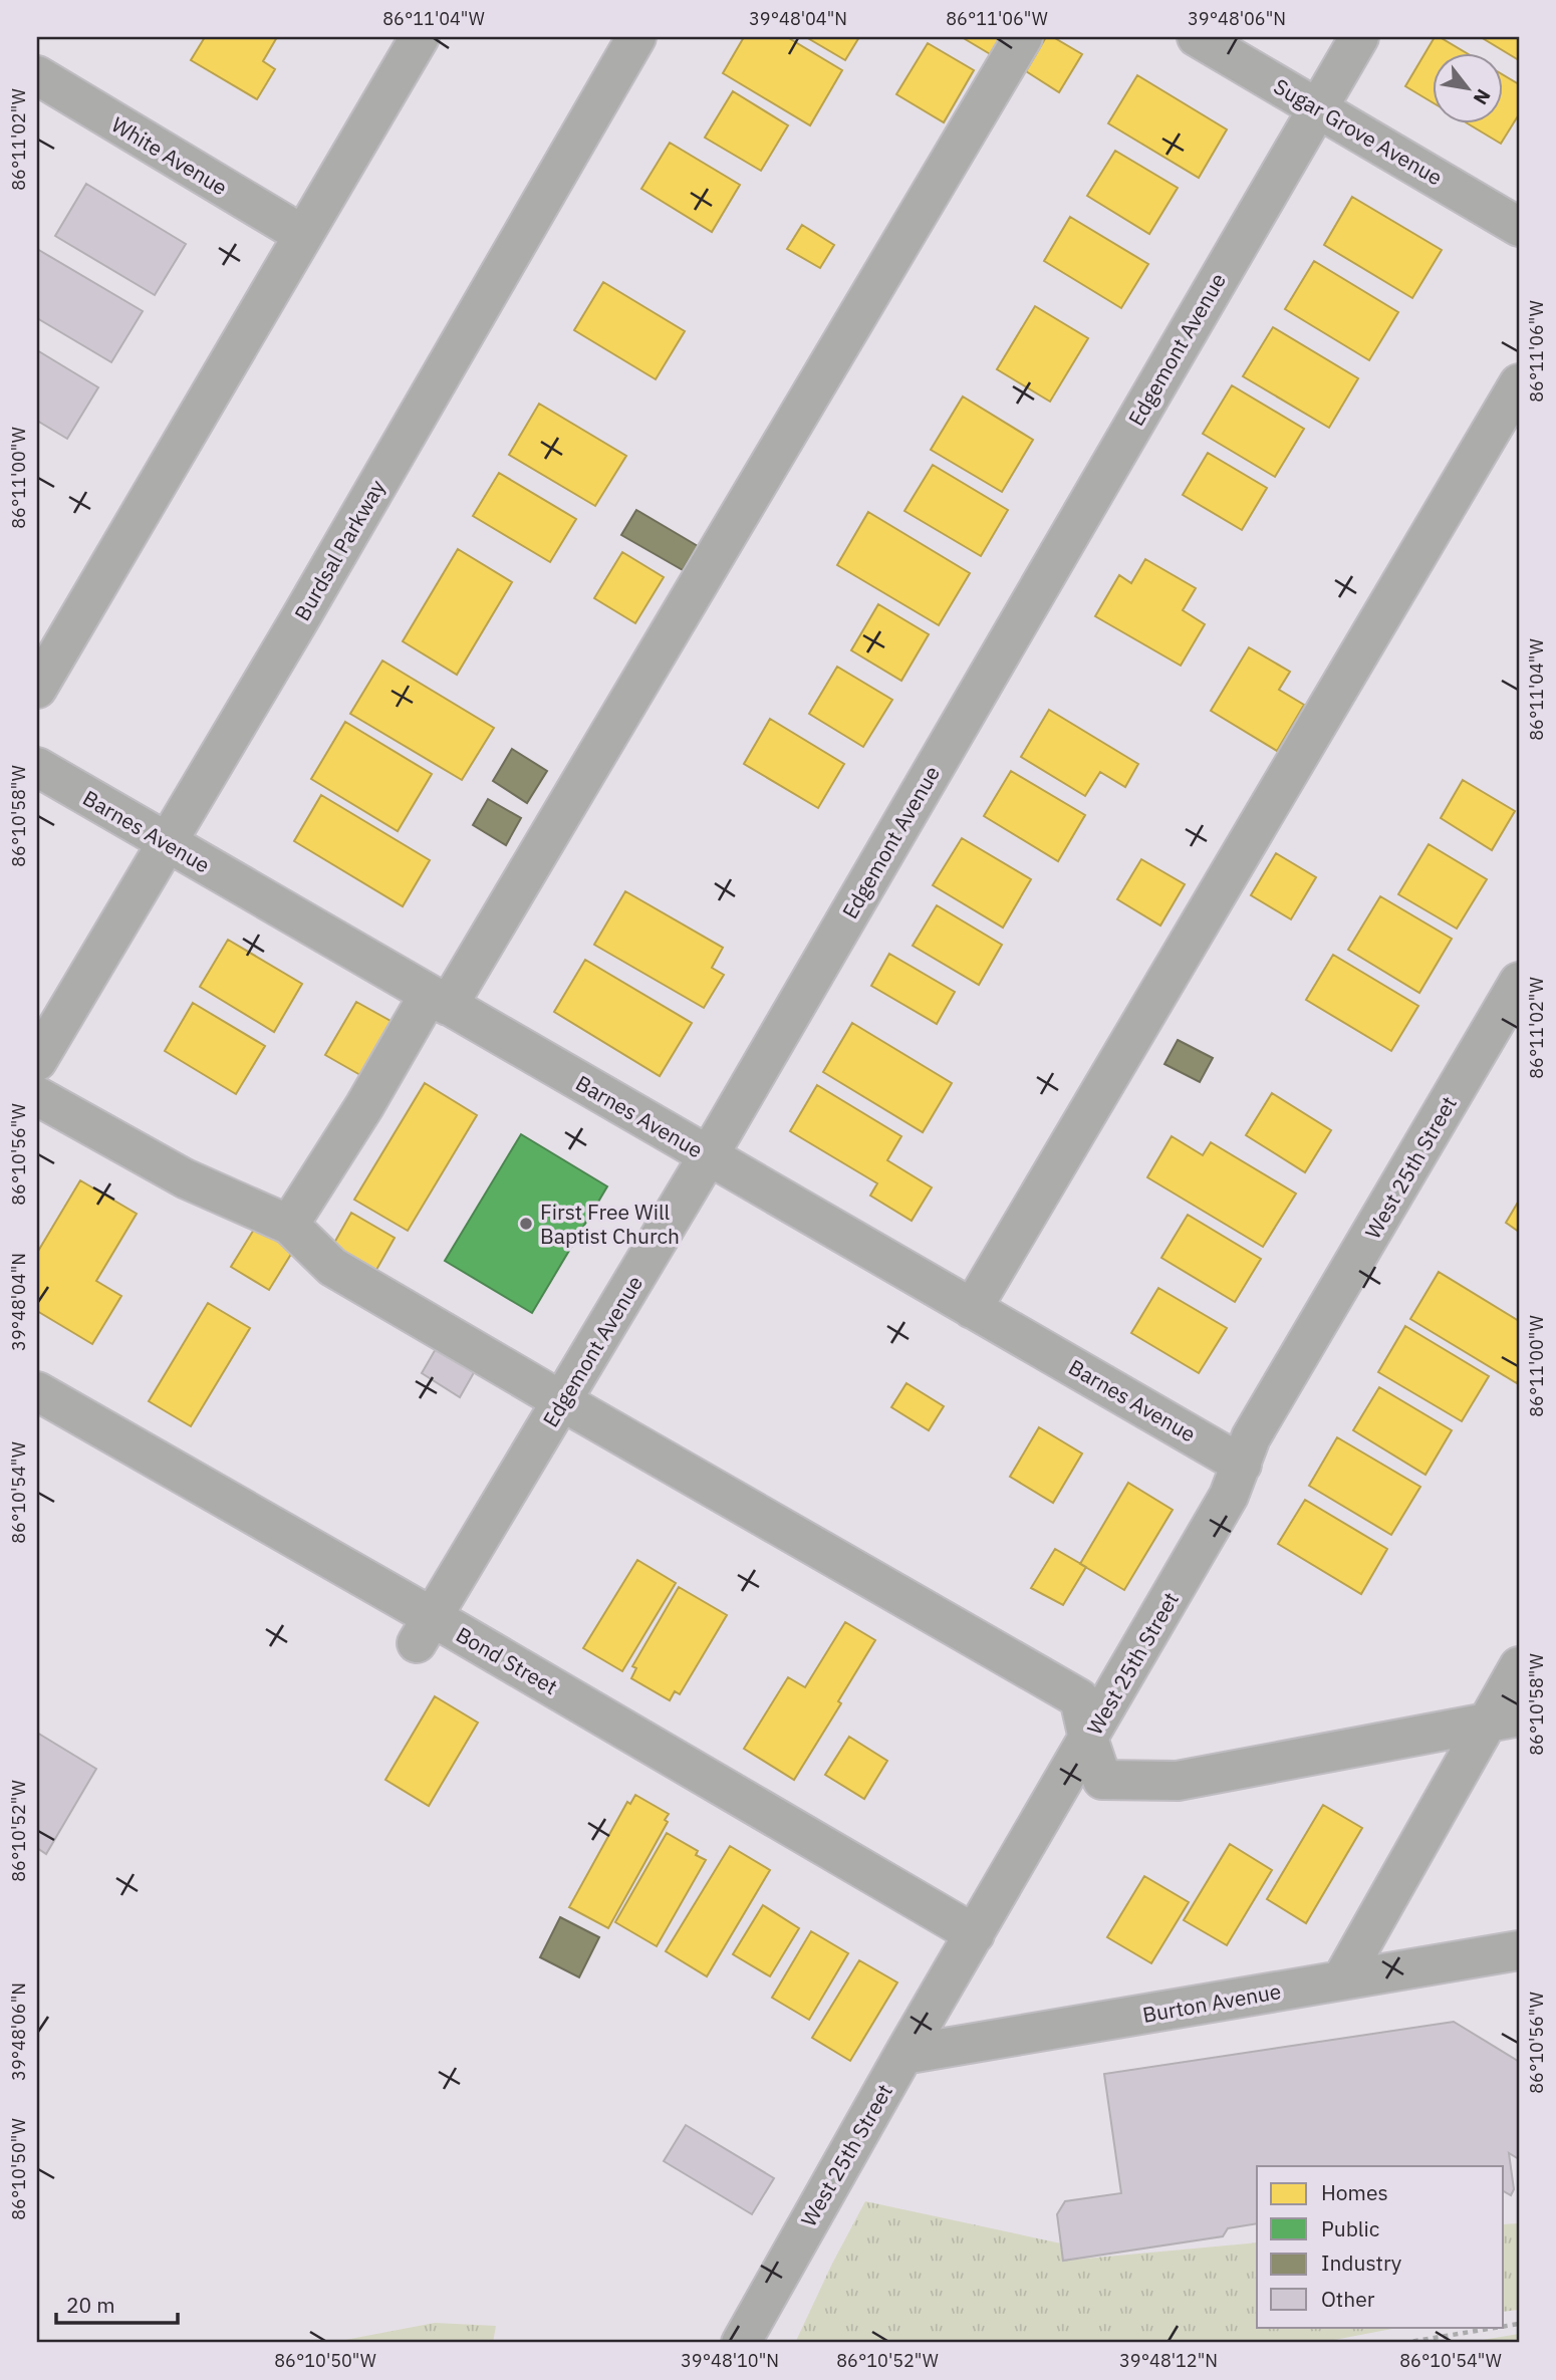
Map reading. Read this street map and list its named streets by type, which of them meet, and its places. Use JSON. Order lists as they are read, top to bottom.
{
  "streets": {
    "street": [
      "Sugar Grove Avenue",
      "White Avenue",
      "Edgemont Avenue",
      "Burdsal Parkway",
      "Barnes Avenue",
      "West 25th Street",
      "Bond Street",
      "Burton Avenue"
    ]
  },
  "crossings": [
    ["Sugar Grove Avenue", "Edgemont Avenue"],
    ["Edgemont Avenue", "Barnes Avenue"],
    ["Edgemont Avenue", "Bond Street"],
    ["Burdsal Parkway", "Barnes Avenue"],
    ["Barnes Avenue", "West 25th Street"],
    ["West 25th Street", "Bond Street"],
    ["West 25th Street", "Burton Avenue"]
  ],
  "places": ["First Free Will Baptist Church"],
  "legend": [
    "Homes",
    "Public",
    "Industry",
    "Other"
  ],
  "scale_bar": "20 m",
  "north": "bottom right",
  "coordinates": [
    "86°11'04\"W",
    "39°48'04\"N",
    "86°11'06\"W",
    "39°48'06\"N",
    "86°11'02\"W",
    "86°11'00\"W",
    "86°10'58\"W",
    "86°10'56\"W",
    "86°10'54\"W",
    "86°10'52\"W",
    "86°10'50\"W",
    "39°48'10\"N",
    "39°48'12\"N"
  ]
}
